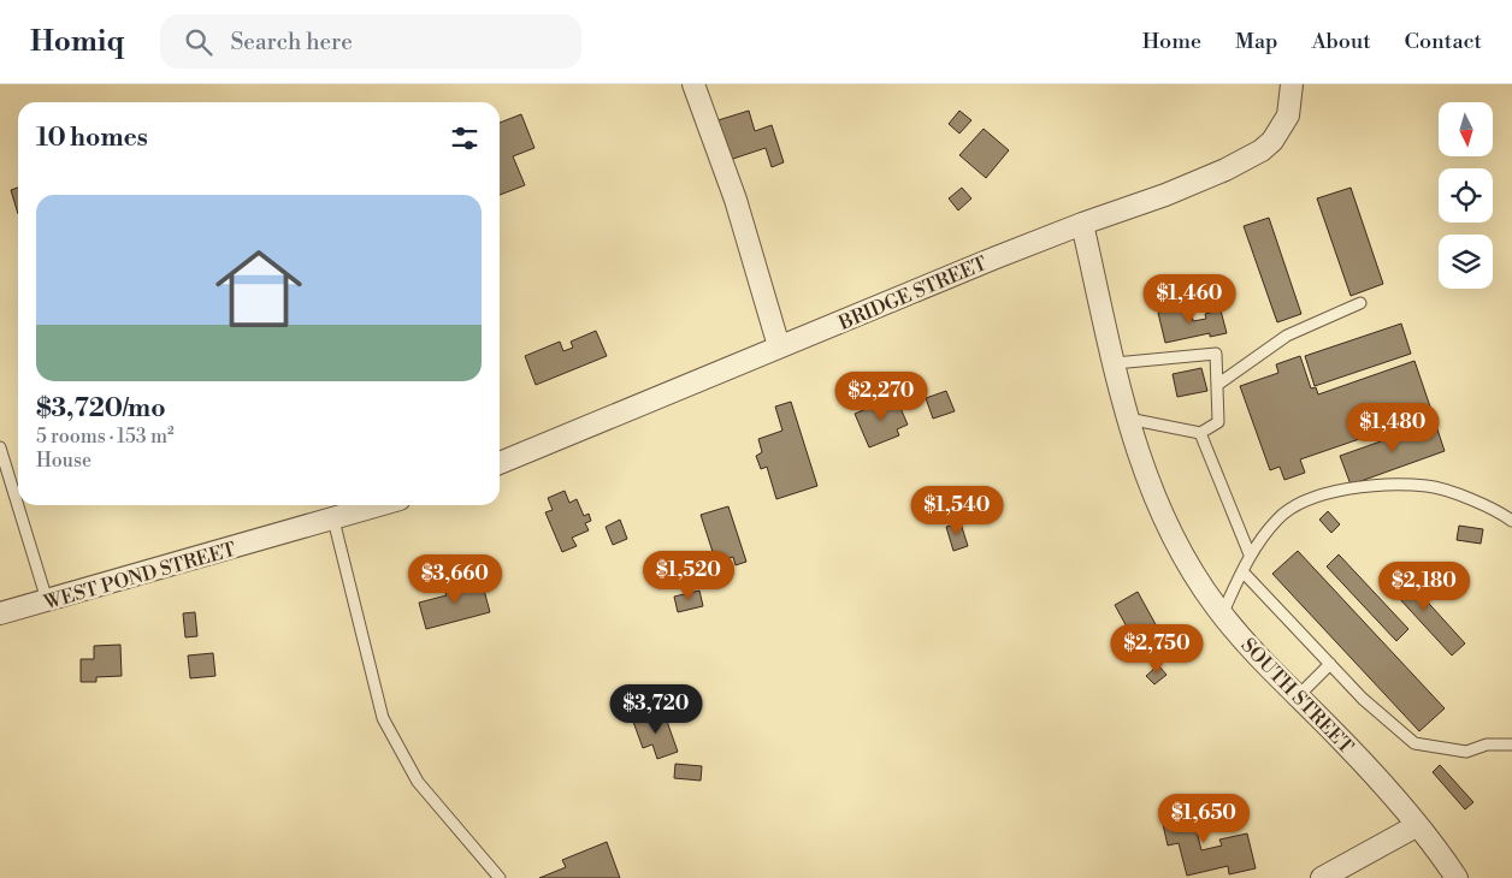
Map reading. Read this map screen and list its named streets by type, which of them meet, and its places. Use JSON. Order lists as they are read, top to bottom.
{
  "streets": {
    "street": ["BRIDGE STREET", "WEST POND STREET", "SOUTH STREET"]
  },
  "crossings": [
    ["BRIDGE STREET", "SOUTH STREET"]
  ],
  "north": "bottom",
  "page": {
    "header": "Homiq",
    "search": "Search here",
    "nav": [
      "Home",
      "Map",
      "About",
      "Contact"
    ],
    "heading": "10 homes",
    "list": [
      {
        "name": "$3,720/mo",
        "note": "5 rooms · 153 m² · House"
      }
    ],
    "price": [
      "$1,460",
      "$2,270",
      "$1,480",
      "$1,540",
      "$1,520",
      "$3,660",
      "$2,180",
      "$2,750",
      "$3,720",
      "$1,650"
    ]
  }
}
